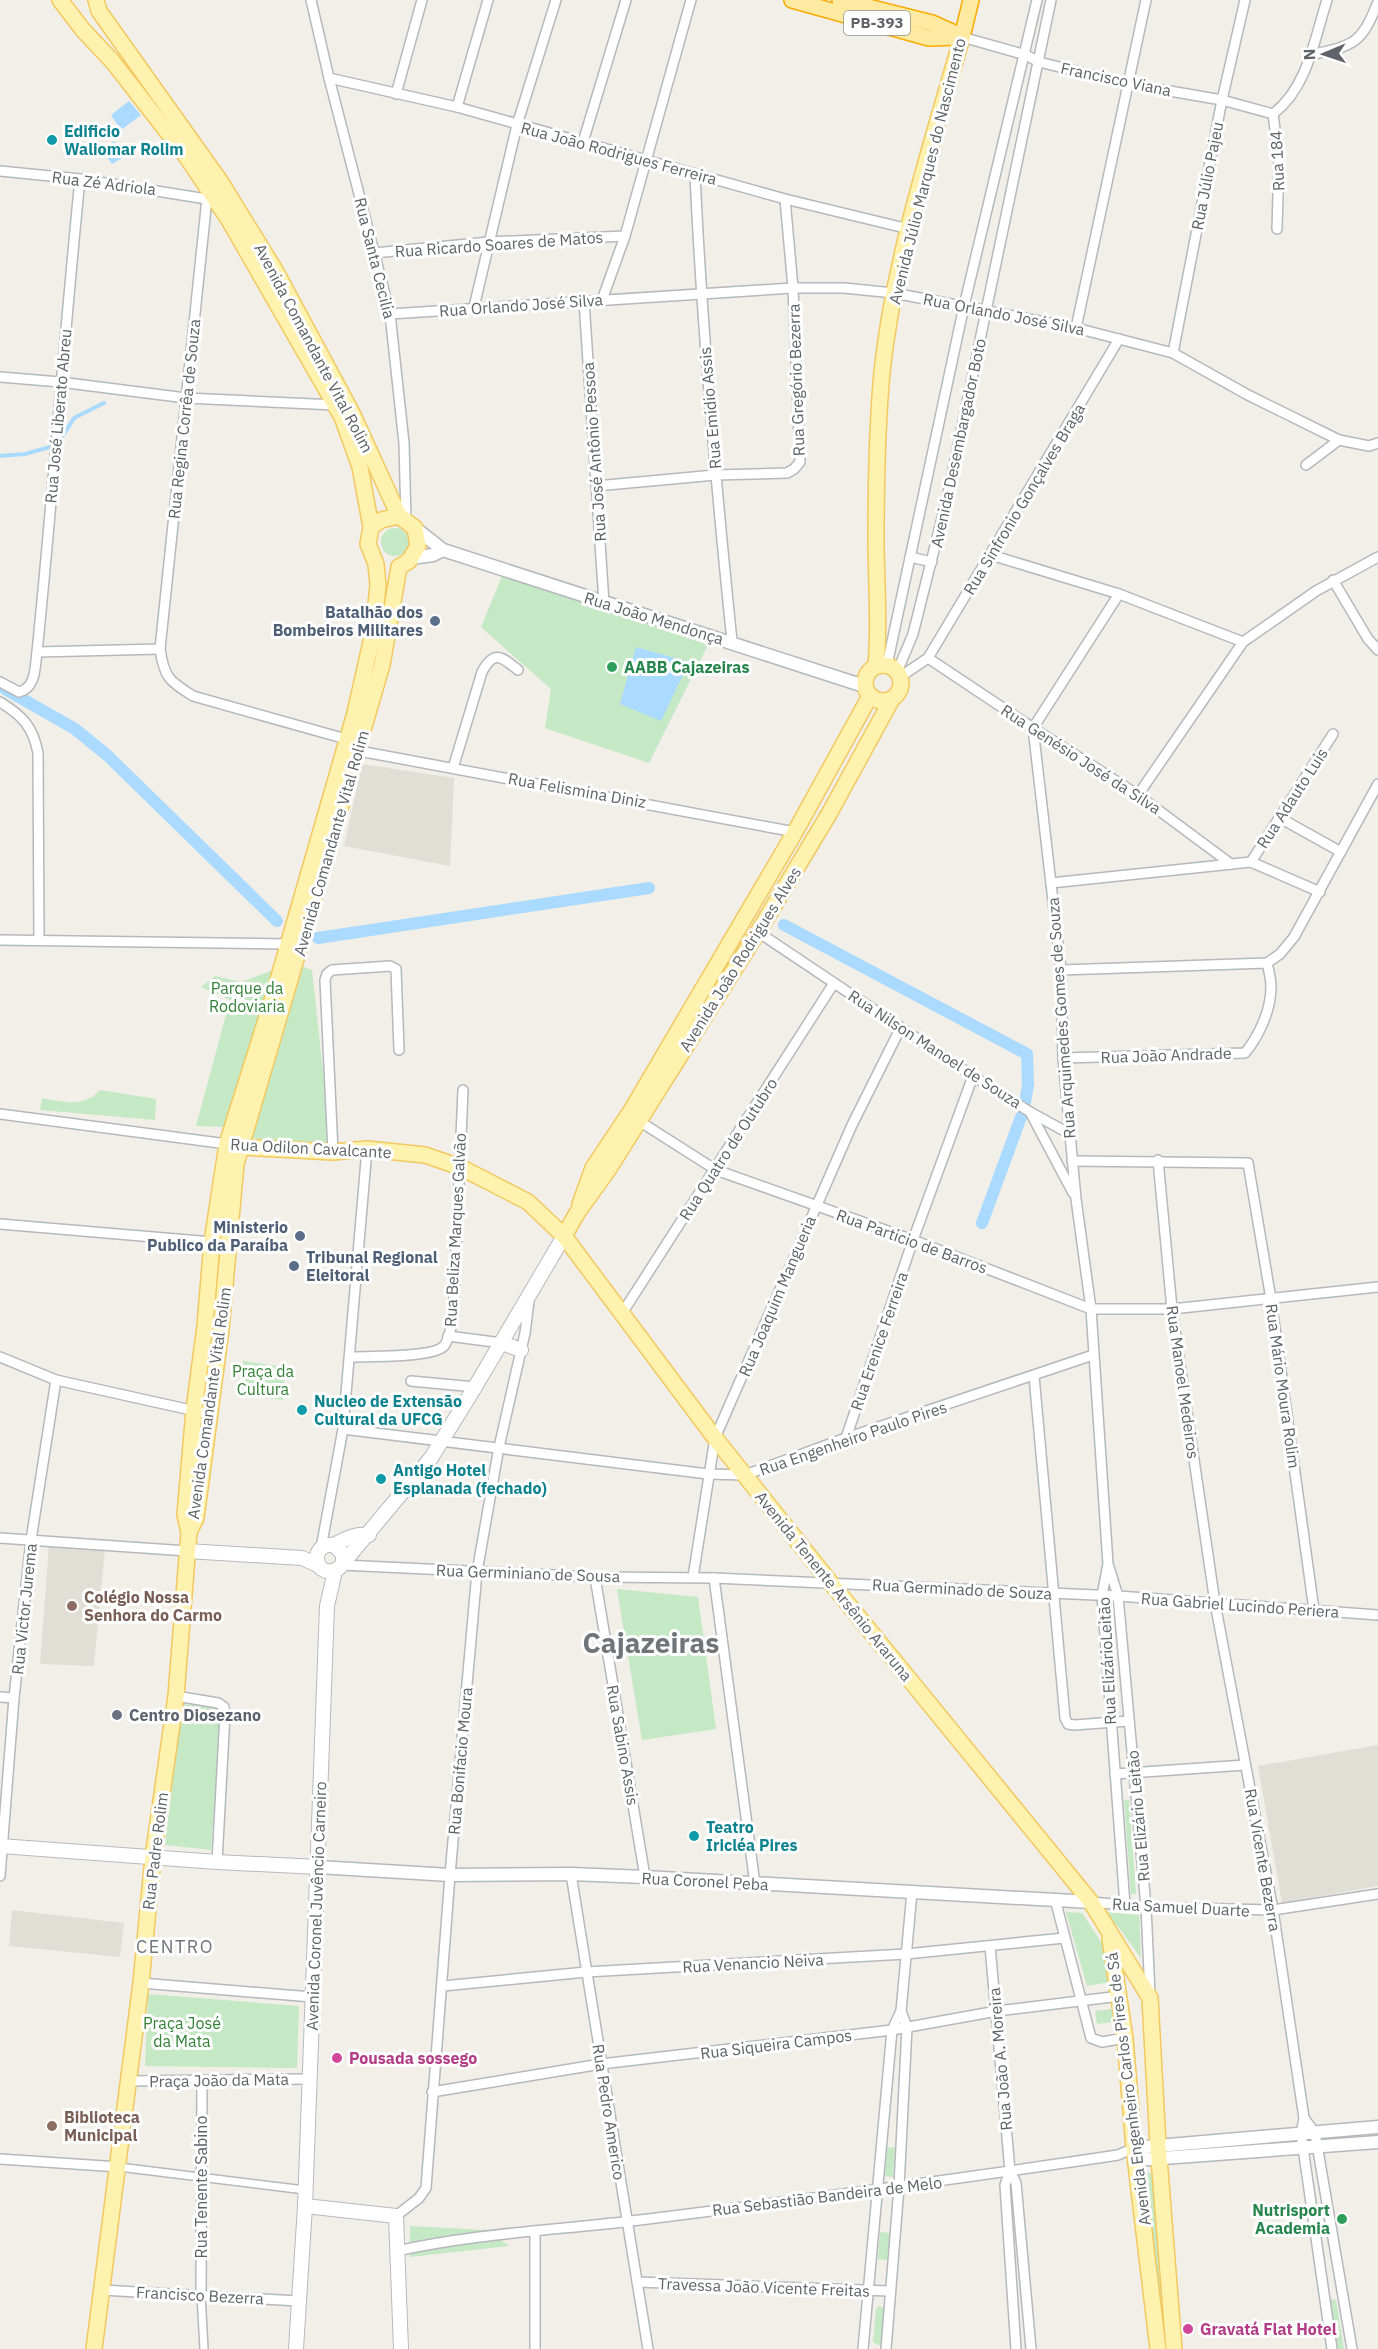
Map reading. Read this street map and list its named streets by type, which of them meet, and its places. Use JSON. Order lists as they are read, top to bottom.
{
  "streets": {
    "highway": ["PB-393", "Avenida Júlio Marques do Nascimento"],
    "main road": [
      "Avenida Comandante Vital Rolim",
      "Avenida João Rodrigues Alves",
      "Rua Odilon Cavalcante",
      "Avenida Tenente Arsênio Araruna",
      "Rua Padre Rolim",
      "Avenida Coronel Juvêncio Carneiro",
      "Avenida Engenheiro Carlos Pires de Sá"
    ],
    "street": [
      "Francisco Viana",
      "Rua João Rodrigues Ferreira",
      "Rua 184",
      "Rua Júlio Pajeu",
      "Rua Zé Adriola",
      "Rua Ricardo Soares de Matos",
      "Rua Santa Cecilia",
      "Rua Orlando José Silva",
      "Rua Gregório Bezerra",
      "Rua Emidio Assis",
      "Rua José Liberato Abreu",
      "Rua Regina Corrêa de Souza",
      "Avenida Desembargador Boto",
      "Rua José Antônio Pessoa",
      "Rua Sinfronio Gonçalves Braga",
      "Rua João Mendonça",
      "Rua Genésio José da Silva",
      "Rua Felismina Diniz",
      "Rua Adauto Luis",
      "Rua Arquimedes Gomes de Souza",
      "Rua Nilson Manoel de Souza",
      "Rua João Andrade",
      "Rua Quatro de Outubro",
      "Rua Beliza Marques Galvão",
      "Rua Particio de Barros",
      "Rua Joaquim Mangueria",
      "Rua Erenice Ferreira",
      "Rua Manoel Medeiros",
      "Rua Mário Moura Rolim",
      "Rua Engenheiro Paulo Pires",
      "Rua Germiniano de Sousa",
      "Rua Germinado de Souza",
      "Rua Gabriel Lucindo Periera",
      "Rua Victor Jurema",
      "Rua ElizárioLeitão",
      "Rua Sabino Assis",
      "Rua Bonifacio Moura",
      "Rua Elizário Leitão",
      "Rua Vicente Bezerra",
      "Rua Coronel Peba",
      "Rua Samuel Duarte",
      "Rua Venancio Neiva",
      "Rua Siqueira Campos",
      "Rua João A. Moreira",
      "Praça João da Mata",
      "Rua Pedro Americo",
      "Rua Tenente Sabino",
      "Rua Sebastião Bandeira de Melo",
      "Travessa João Vicente Freitas",
      "Francisco Bezerra"
    ]
  },
  "crossings": [
    ["PB-393", "Francisco Viana"],
    ["PB-393", "Avenida Júlio Marques do Nascimento"],
    ["Francisco Viana", "Rua 184"],
    ["Francisco Viana", "Avenida Júlio Marques do Nascimento"],
    ["Francisco Viana", "Rua Júlio Pajeu"],
    ["Francisco Viana", "Avenida Desembargador Boto"],
    ["Rua João Rodrigues Ferreira", "Avenida Júlio Marques do Nascimento"],
    ["Rua João Rodrigues Ferreira", "Rua Santa Cecilia"],
    ["Rua João Rodrigues Ferreira", "Rua Gregório Bezerra"],
    ["Rua João Rodrigues Ferreira", "Rua Emidio Assis"],
    ["Avenida Júlio Marques do Nascimento", "Rua Orlando José Silva"],
    ["Avenida Júlio Marques do Nascimento", "Avenida Desembargador Boto"],
    ["Avenida Júlio Marques do Nascimento", "Rua João Mendonça"],
    ["Avenida Júlio Marques do Nascimento", "Avenida João Rodrigues Alves"],
    ["Rua Júlio Pajeu", "Rua Orlando José Silva"],
    ["Rua Zé Adriola", "Avenida Comandante Vital Rolim"],
    ["Rua Zé Adriola", "Rua José Liberato Abreu"],
    ["Rua Zé Adriola", "Rua Regina Corrêa de Souza"],
    ["Rua Ricardo Soares de Matos", "Rua Santa Cecilia"],
    ["Rua Santa Cecilia", "Rua Orlando José Silva"],
    ["Rua Santa Cecilia", "Avenida Comandante Vital Rolim"],
    ["Rua Orlando José Silva", "Rua Gregório Bezerra"],
    ["Rua Orlando José Silva", "Rua Emidio Assis"],
    ["Rua Orlando José Silva", "Avenida Desembargador Boto"],
    ["Rua Orlando José Silva", "Rua José Antônio Pessoa"],
    ["Rua Orlando José Silva", "Rua Sinfronio Gonçalves Braga"],
    ["Avenida Comandante Vital Rolim", "Rua Regina Corrêa de Souza"],
    ["Avenida Comandante Vital Rolim", "Rua Felismina Diniz"],
    ["Avenida Comandante Vital Rolim", "Rua Odilon Cavalcante"],
    ["Avenida Comandante Vital Rolim", "Rua Padre Rolim"],
    ["Rua Gregório Bezerra", "Rua Emidio Assis"],
    ["Rua Gregório Bezerra", "Rua José Antônio Pessoa"],
    ["Rua Emidio Assis", "Rua João Mendonça"],
    ["Avenida Desembargador Boto", "Rua João Mendonça"],
    ["Avenida Desembargador Boto", "Avenida João Rodrigues Alves"],
    ["Rua José Antônio Pessoa", "Rua João Mendonça"],
    ["Rua Sinfronio Gonçalves Braga", "Rua Genésio José da Silva"],
    ["Rua João Mendonça", "Avenida João Rodrigues Alves"],
    ["Rua Genésio José da Silva", "Rua Arquimedes Gomes de Souza"],
    ["Rua Felismina Diniz", "Avenida João Rodrigues Alves"],
    ["Avenida João Rodrigues Alves", "Rua Nilson Manoel de Souza"],
    ["Avenida João Rodrigues Alves", "Rua Odilon Cavalcante"],
    ["Avenida João Rodrigues Alves", "Rua Particio de Barros"],
    ["Avenida João Rodrigues Alves", "Rua Engenheiro Paulo Pires"],
    ["Avenida João Rodrigues Alves", "Rua Germiniano de Sousa"],
    ["Avenida João Rodrigues Alves", "Avenida Tenente Arsênio Araruna"],
    ["Avenida João Rodrigues Alves", "Rua Bonifacio Moura"],
    ["Avenida João Rodrigues Alves", "Rua Padre Rolim"],
    ["Avenida João Rodrigues Alves", "Avenida Coronel Juvêncio Carneiro"],
    ["Rua Arquimedes Gomes de Souza", "Rua Nilson Manoel de Souza"],
    ["Rua Arquimedes Gomes de Souza", "Rua João Andrade"],
    ["Rua Arquimedes Gomes de Souza", "Rua Particio de Barros"],
    ["Rua Arquimedes Gomes de Souza", "Rua ElizárioLeitão"],
    ["Rua Nilson Manoel de Souza", "Rua Quatro de Outubro"],
    ["Rua Nilson Manoel de Souza", "Rua Joaquim Mangueria"],
    ["Rua Nilson Manoel de Souza", "Rua Erenice Ferreira"],
    ["Rua Odilon Cavalcante", "Rua Beliza Marques Galvão"],
    ["Rua Odilon Cavalcante", "Avenida Tenente Arsênio Araruna"],
    ["Rua Quatro de Outubro", "Rua Particio de Barros"],
    ["Rua Quatro de Outubro", "Avenida Tenente Arsênio Araruna"],
    ["Rua Particio de Barros", "Rua Joaquim Mangueria"],
    ["Rua Particio de Barros", "Rua Erenice Ferreira"],
    ["Rua Particio de Barros", "Rua ElizárioLeitão"],
    ["Rua Joaquim Mangueria", "Rua Engenheiro Paulo Pires"],
    ["Rua Joaquim Mangueria", "Rua Germiniano de Sousa"],
    ["Rua Joaquim Mangueria", "Avenida Tenente Arsênio Araruna"],
    ["Rua Erenice Ferreira", "Rua Engenheiro Paulo Pires"],
    ["Rua Manoel Medeiros", "Rua Mário Moura Rolim"],
    ["Rua Manoel Medeiros", "Rua Gabriel Lucindo Periera"],
    ["Rua Manoel Medeiros", "Rua Vicente Bezerra"],
    ["Rua Mário Moura Rolim", "Rua Gabriel Lucindo Periera"],
    ["Rua Engenheiro Paulo Pires", "Avenida Tenente Arsênio Araruna"],
    ["Rua Engenheiro Paulo Pires", "Rua ElizárioLeitão"],
    ["Rua Engenheiro Paulo Pires", "Rua Bonifacio Moura"],
    ["Rua Germiniano de Sousa", "Rua Germinado de Souza"],
    ["Rua Germiniano de Sousa", "Rua Sabino Assis"],
    ["Rua Germiniano de Sousa", "Rua Bonifacio Moura"],
    ["Rua Germiniano de Sousa", "Avenida Coronel Juvêncio Carneiro"],
    ["Avenida Tenente Arsênio Araruna", "Rua Germinado de Souza"],
    ["Avenida Tenente Arsênio Araruna", "Rua Coronel Peba"],
    ["Avenida Tenente Arsênio Araruna", "Rua Samuel Duarte"],
    ["Avenida Tenente Arsênio Araruna", "Avenida Engenheiro Carlos Pires de Sá"],
    ["Rua Germinado de Souza", "Rua Gabriel Lucindo Periera"],
    ["Rua Germinado de Souza", "Rua ElizárioLeitão"],
    ["Rua Gabriel Lucindo Periera", "Rua ElizárioLeitão"],
    ["Rua Gabriel Lucindo Periera", "Rua Elizário Leitão"],
    ["Rua Gabriel Lucindo Periera", "Rua Vicente Bezerra"],
    ["Rua ElizárioLeitão", "Rua Elizário Leitão"],
    ["Rua ElizárioLeitão", "Rua Samuel Duarte"],
    ["Rua Sabino Assis", "Rua Coronel Peba"],
    ["Rua Bonifacio Moura", "Rua Coronel Peba"],
    ["Rua Bonifacio Moura", "Rua Venancio Neiva"],
    ["Rua Bonifacio Moura", "Rua Siqueira Campos"],
    ["Rua Elizário Leitão", "Rua Samuel Duarte"],
    ["Rua Elizário Leitão", "Avenida Engenheiro Carlos Pires de Sá"],
    ["Rua Padre Rolim", "Praça João da Mata"],
    ["Rua Padre Rolim", "Francisco Bezerra"],
    ["Rua Vicente Bezerra", "Rua Samuel Duarte"],
    ["Rua Coronel Peba", "Avenida Coronel Juvêncio Carneiro"],
    ["Rua Coronel Peba", "Rua Samuel Duarte"],
    ["Rua Coronel Peba", "Rua Pedro Americo"],
    ["Avenida Coronel Juvêncio Carneiro", "Praça João da Mata"],
    ["Avenida Coronel Juvêncio Carneiro", "Francisco Bezerra"],
    ["Rua Venancio Neiva", "Rua João A. Moreira"],
    ["Rua Venancio Neiva", "Rua Pedro Americo"],
    ["Rua Siqueira Campos", "Rua João A. Moreira"],
    ["Rua Siqueira Campos", "Avenida Engenheiro Carlos Pires de Sá"],
    ["Rua Siqueira Campos", "Rua Pedro Americo"],
    ["Rua João A. Moreira", "Rua Sebastião Bandeira de Melo"],
    ["Praça João da Mata", "Rua Tenente Sabino"],
    ["Avenida Engenheiro Carlos Pires de Sá", "Rua Sebastião Bandeira de Melo"],
    ["Rua Pedro Americo", "Rua Sebastião Bandeira de Melo"],
    ["Rua Pedro Americo", "Travessa João Vicente Freitas"],
    ["Rua Tenente Sabino", "Francisco Bezerra"]
  ],
  "districts": ["Cajazeiras", "CENTRO"],
  "parks": ["Parque da Rodoviaria", "Praça da Cultura", "Praça José da Mata"],
  "places": [
    "Edificio Waliomar Rolim",
    "Batalhão dos Bombeiros Militares",
    "AABB Cajazeiras",
    "Ministerio Publico da Paraíba",
    "Tribunal Regional Eleitoral",
    "Nucleo de Extensão Cultural da UFCG",
    "Antigo Hotel Esplanada (fechado)",
    "Colégio Nossa Senhora do Carmo",
    "Centro Diosezano",
    "Teatro Iricléa Pires",
    "Pousada sossego",
    "Biblioteca Municipal",
    "Nutrisport Academia",
    "Gravatá Flat Hotel"
  ],
  "north": "left"
}
